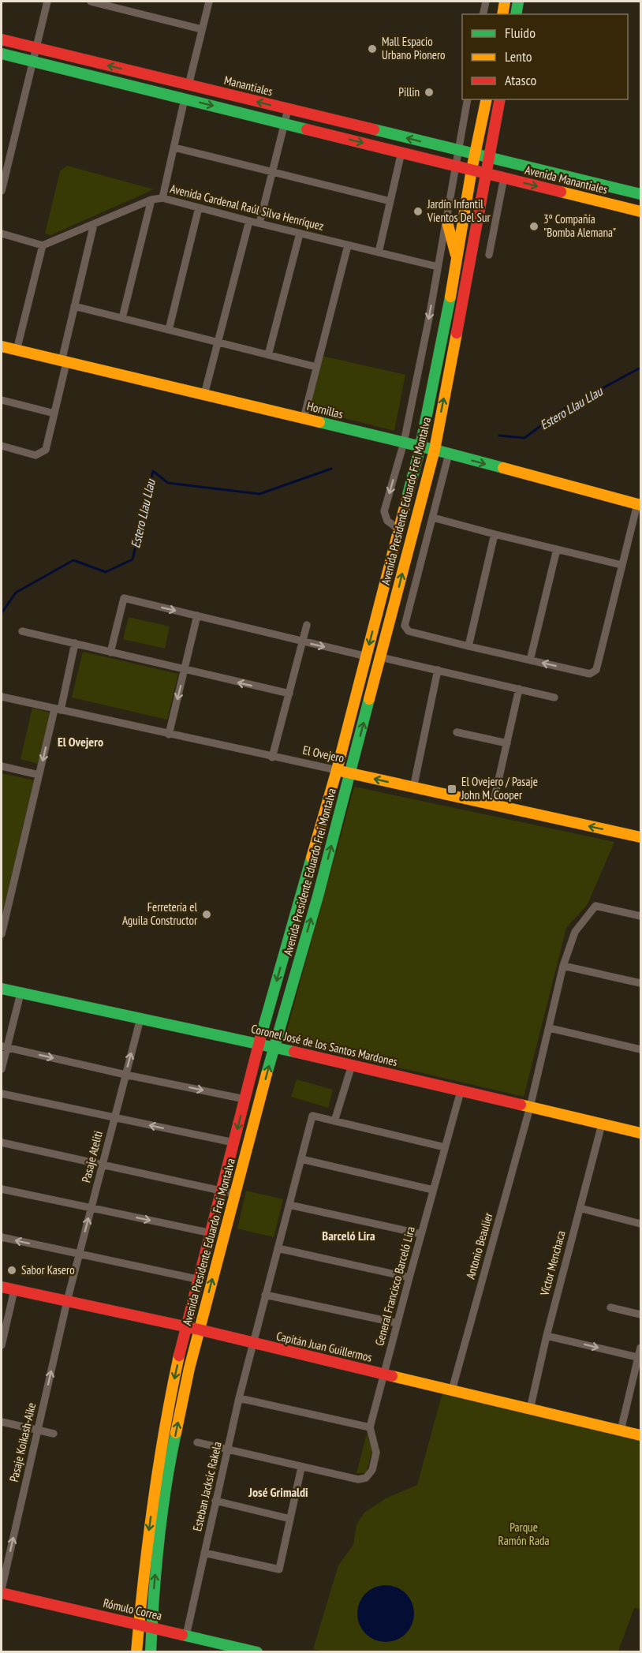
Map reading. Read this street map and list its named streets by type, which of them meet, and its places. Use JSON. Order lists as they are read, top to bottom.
{
  "streets": {
    "main road": [
      "Manantiales",
      "Avenida Manantiales",
      "Hornillas",
      "Avenida Presidente Eduardo Frei Montalva",
      "El Ovejero",
      "Coronel José de los Santos Mardones",
      "Capitán Juan Guillermos",
      "Rómulo Correa"
    ],
    "street": [
      "Avenida Cardenal Raúl Silva Henríquez",
      "Pasaje Ateliti",
      "Antonio Beaulier",
      "Víctor Menchaca",
      "General Francisco Barceló Lira",
      "Pasaje Koikash-Aike",
      "Esteban Jacksic Rakela"
    ]
  },
  "crossings": [
    ["Manantiales", "Avenida Manantiales"],
    ["Manantiales", "Avenida Presidente Eduardo Frei Montalva"],
    ["Avenida Manantiales", "Avenida Presidente Eduardo Frei Montalva"],
    ["Avenida Cardenal Raúl Silva Henríquez", "Avenida Presidente Eduardo Frei Montalva"],
    ["Hornillas", "Avenida Presidente Eduardo Frei Montalva"],
    ["Avenida Presidente Eduardo Frei Montalva", "El Ovejero"],
    ["Avenida Presidente Eduardo Frei Montalva", "Coronel José de los Santos Mardones"],
    ["Avenida Presidente Eduardo Frei Montalva", "Capitán Juan Guillermos"],
    ["Avenida Presidente Eduardo Frei Montalva", "Rómulo Correa"],
    ["Coronel José de los Santos Mardones", "Pasaje Ateliti"],
    ["Coronel José de los Santos Mardones", "Antonio Beaulier"],
    ["Coronel José de los Santos Mardones", "Víctor Menchaca"],
    ["Coronel José de los Santos Mardones", "General Francisco Barceló Lira"],
    ["Pasaje Ateliti", "Capitán Juan Guillermos"],
    ["Pasaje Ateliti", "Pasaje Koikash-Aike"],
    ["Antonio Beaulier", "Capitán Juan Guillermos"],
    ["Víctor Menchaca", "Capitán Juan Guillermos"],
    ["General Francisco Barceló Lira", "Capitán Juan Guillermos"],
    ["Capitán Juan Guillermos", "Pasaje Koikash-Aike"],
    ["Capitán Juan Guillermos", "Esteban Jacksic Rakela"],
    ["Esteban Jacksic Rakela", "Rómulo Correa"]
  ],
  "one_way": ["Pasaje Ateliti", "Pasaje Koikash-Aike"],
  "districts": ["El Ovejero", "Barceló Lira", "José Grimaldi"],
  "water": ["Estero Llau Llau"],
  "parks": ["Parque Ramón Rada"],
  "places": {
    "other": [
      "Mall Espacio Urbano Pionero",
      "Pillin",
      "Jardín Infantil Vientos Del Sur",
      "3º Compañía \"Bomba Alemana\"",
      "Ferretería el Aguila Constructor",
      "Sabor Kasero"
    ],
    "transit": ["El Ovejero / Pasaje John M. Cooper"]
  },
  "legend": ["Fluido", "Lento", "Atasco"]
}
